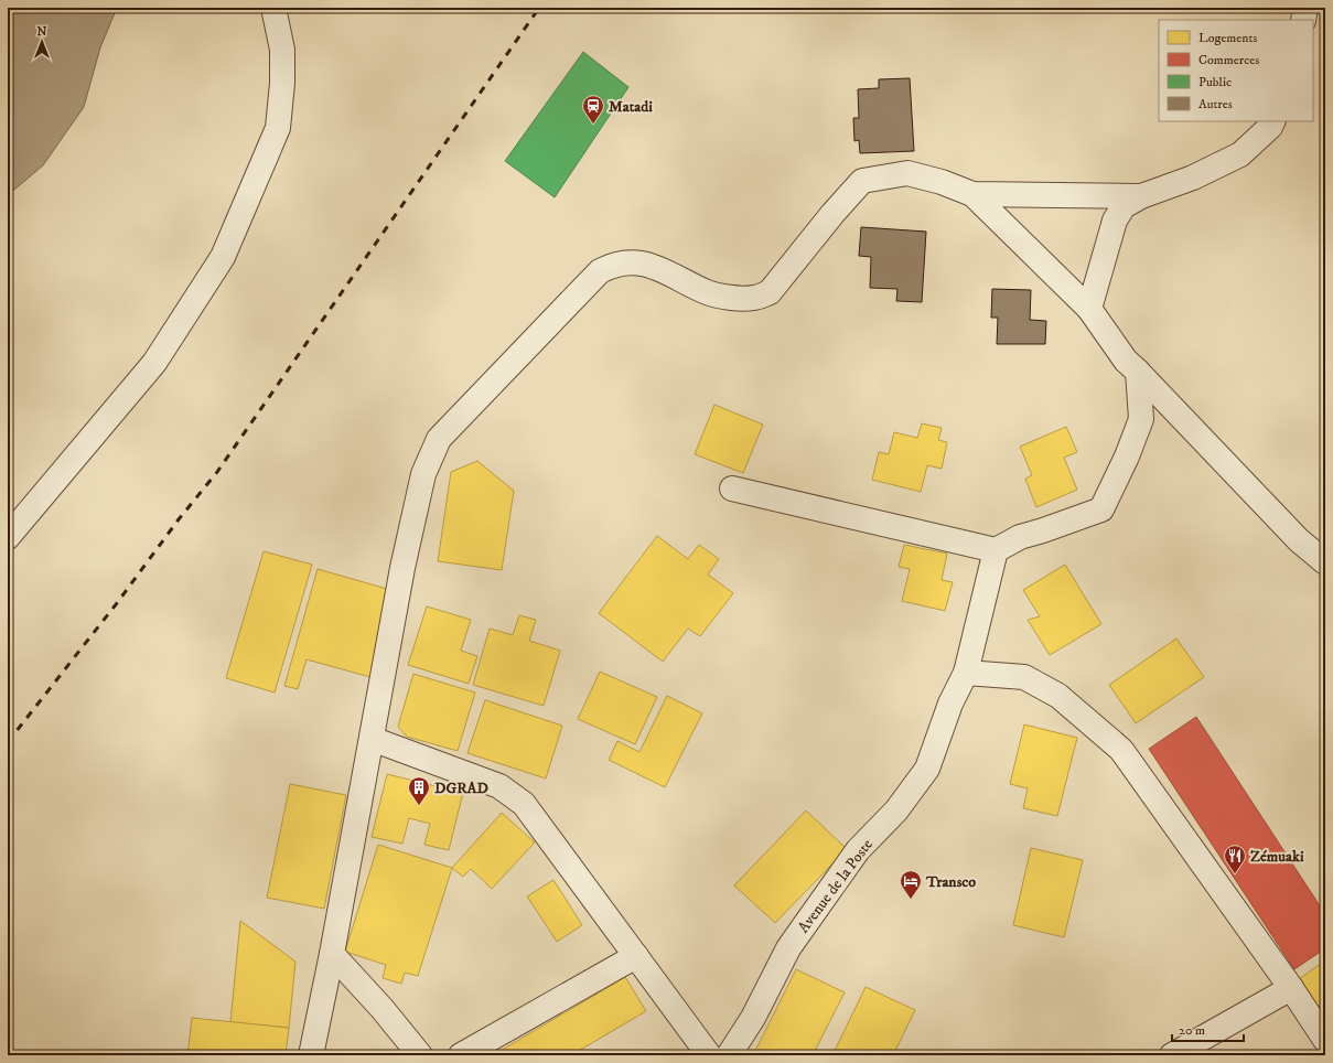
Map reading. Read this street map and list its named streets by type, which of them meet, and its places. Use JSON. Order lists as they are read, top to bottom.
{
  "streets": {
    "street": ["Avenue de la Poste"]
  },
  "places": {
    "station": ["Matadi"],
    "building": ["DGRAD"],
    "restaurant": ["Zémuaki"],
    "hotel": ["Transco"]
  },
  "legend": [
    "Logements",
    "Commerces",
    "Public",
    "Autres"
  ],
  "scale_bar": "20 m",
  "north": "top"
}
